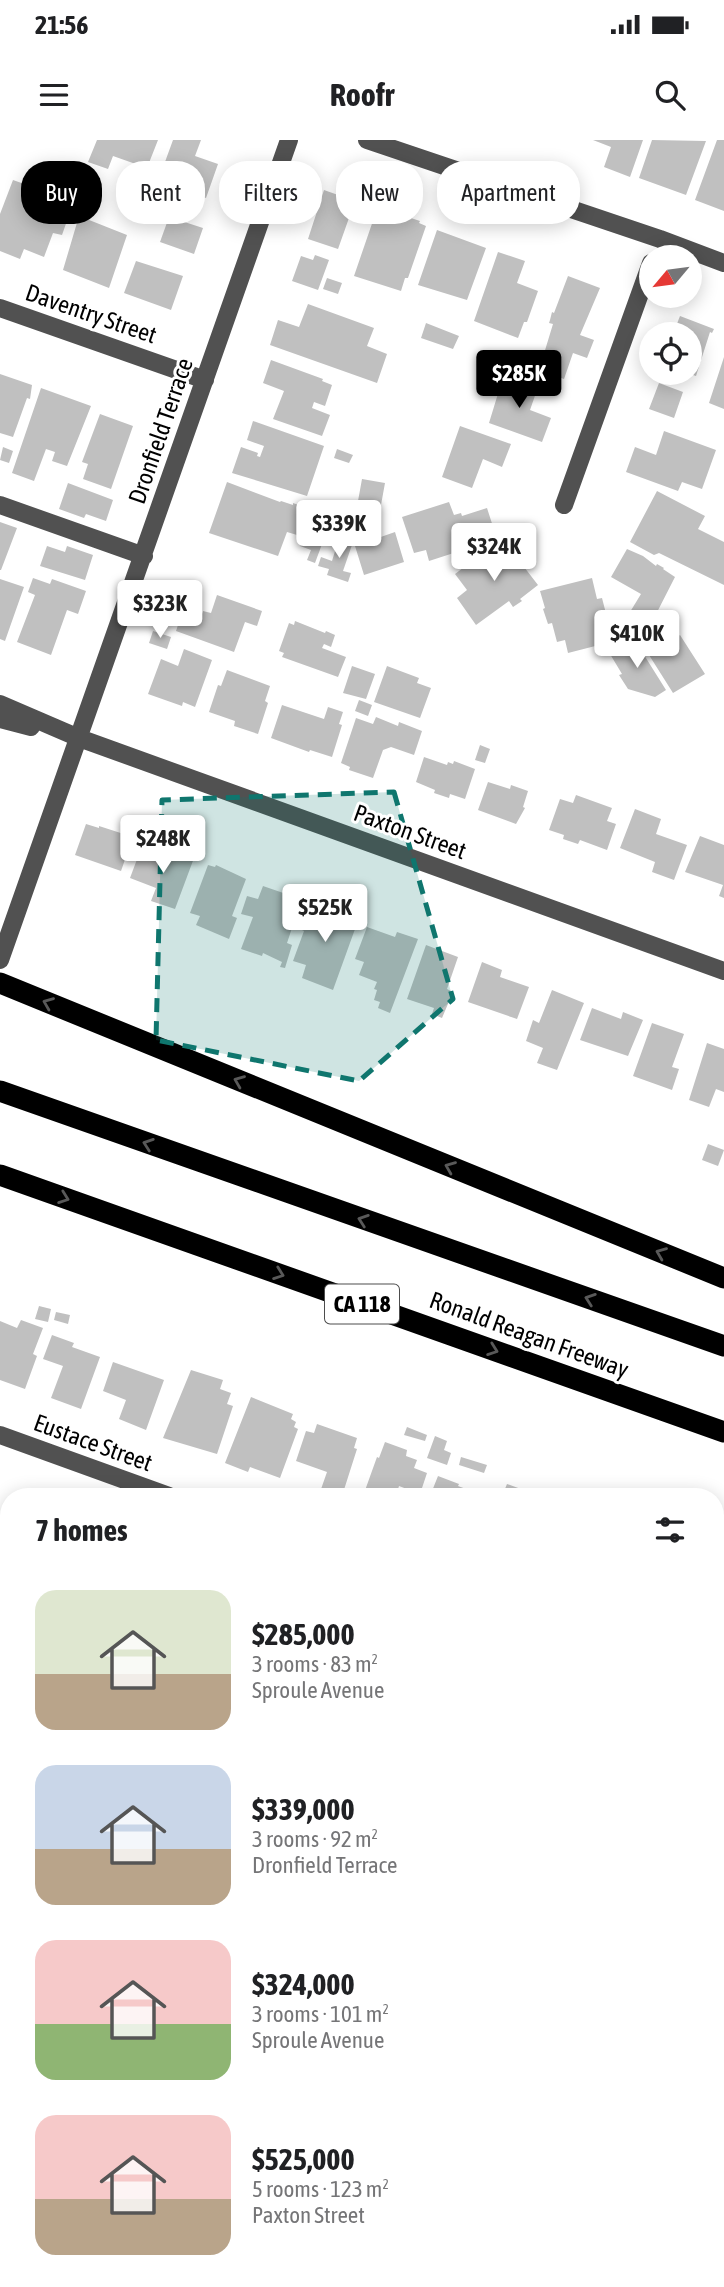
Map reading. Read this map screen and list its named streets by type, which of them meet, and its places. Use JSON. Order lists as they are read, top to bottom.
{
  "streets": {
    "highway": ["CA 118", "Ronald Reagan Freeway"],
    "street": [
      "Daventry Street",
      "Dronfield Terrace",
      "Paxton Street",
      "Eustace Street"
    ]
  },
  "crossings": [
    ["Daventry Street", "Dronfield Terrace"],
    ["Dronfield Terrace", "Paxton Street"]
  ],
  "north": "bottom left",
  "page": {
    "status": "21:56",
    "header": "Roofr",
    "chip": [
      "Buy",
      "Rent",
      "Filters",
      "New",
      "Apartment"
    ],
    "price": [
      "$285K",
      "$339K",
      "$324K",
      "$323K",
      "$410K",
      "$248K",
      "$525K"
    ],
    "heading": "7 homes",
    "list": [
      {
        "name": "$285,000",
        "note": "3 rooms · 83 m² · Sproule Avenue"
      },
      {
        "name": "$339,000",
        "note": "3 rooms · 92 m² · Dronfield Terrace"
      },
      {
        "name": "$324,000",
        "note": "3 rooms · 101 m² · Sproule Avenue"
      },
      {
        "name": "$525,000",
        "note": "5 rooms · 123 m² · Paxton Street"
      }
    ]
  }
}
